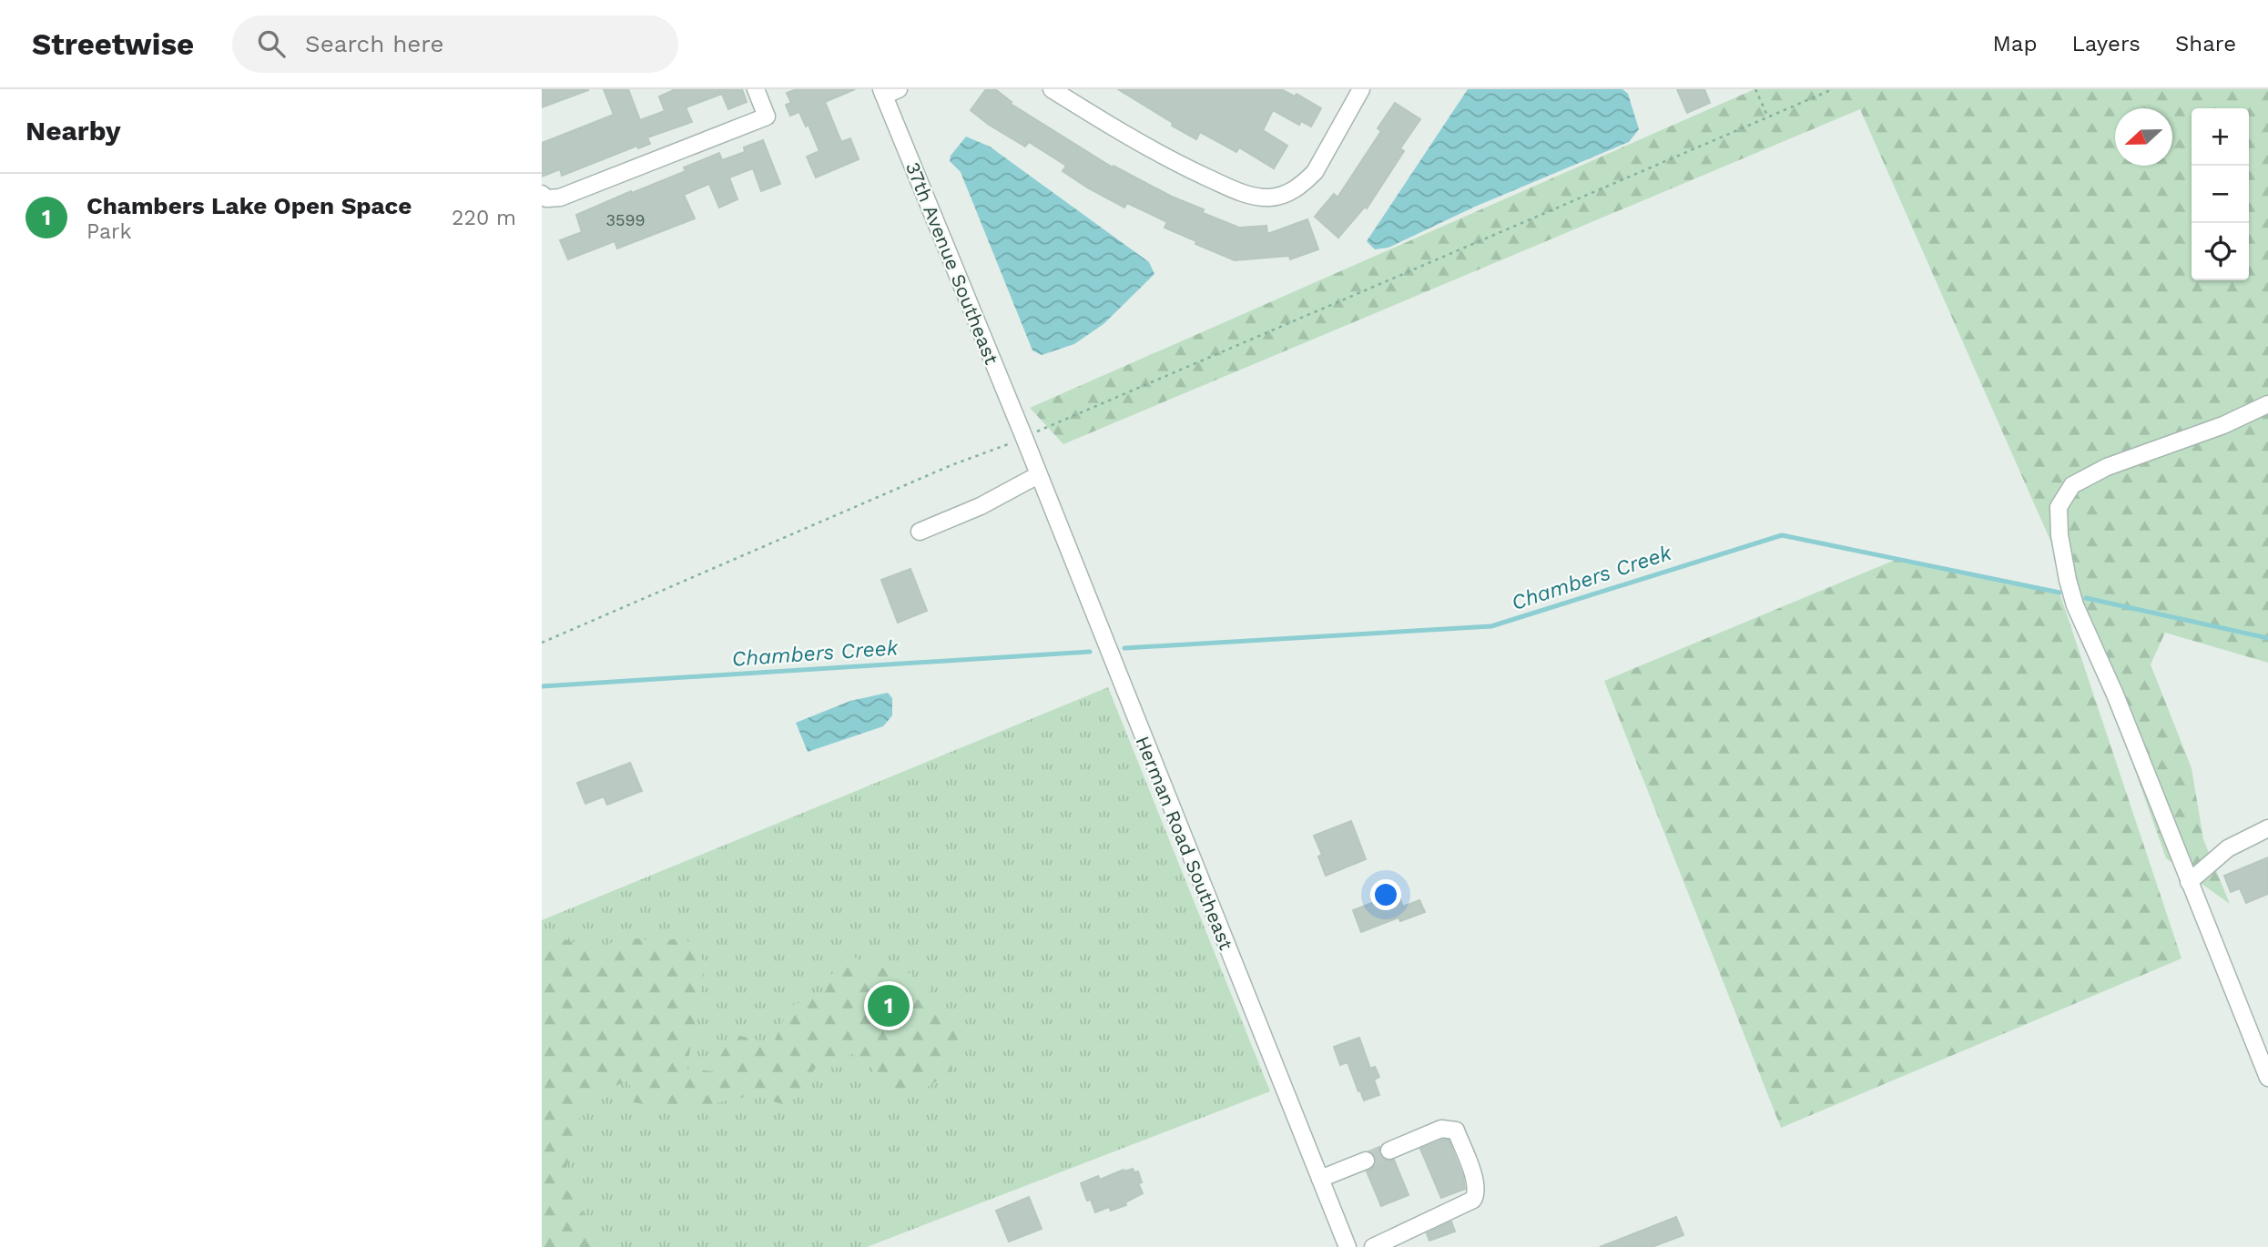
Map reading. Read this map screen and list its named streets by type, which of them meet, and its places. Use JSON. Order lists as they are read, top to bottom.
{
  "streets": {
    "street": ["37th Avenue Southeast", "Herman Road Southeast"]
  },
  "crossings": [
    ["37th Avenue Southeast", "Herman Road Southeast"]
  ],
  "water": ["Chambers Creek"],
  "house_numbers": ["3599"],
  "north": "left",
  "page": {
    "header": "Streetwise",
    "search": "Search here",
    "nav": ["Map", "Layers", "Share"],
    "heading": "Nearby",
    "map_buttons": ["+", "−"],
    "list": [
      {
        "mark": "1",
        "name": "Chambers Lake Open Space",
        "note": "Park",
        "value": "220 m"
      }
    ],
    "pins": "1"
  }
}
